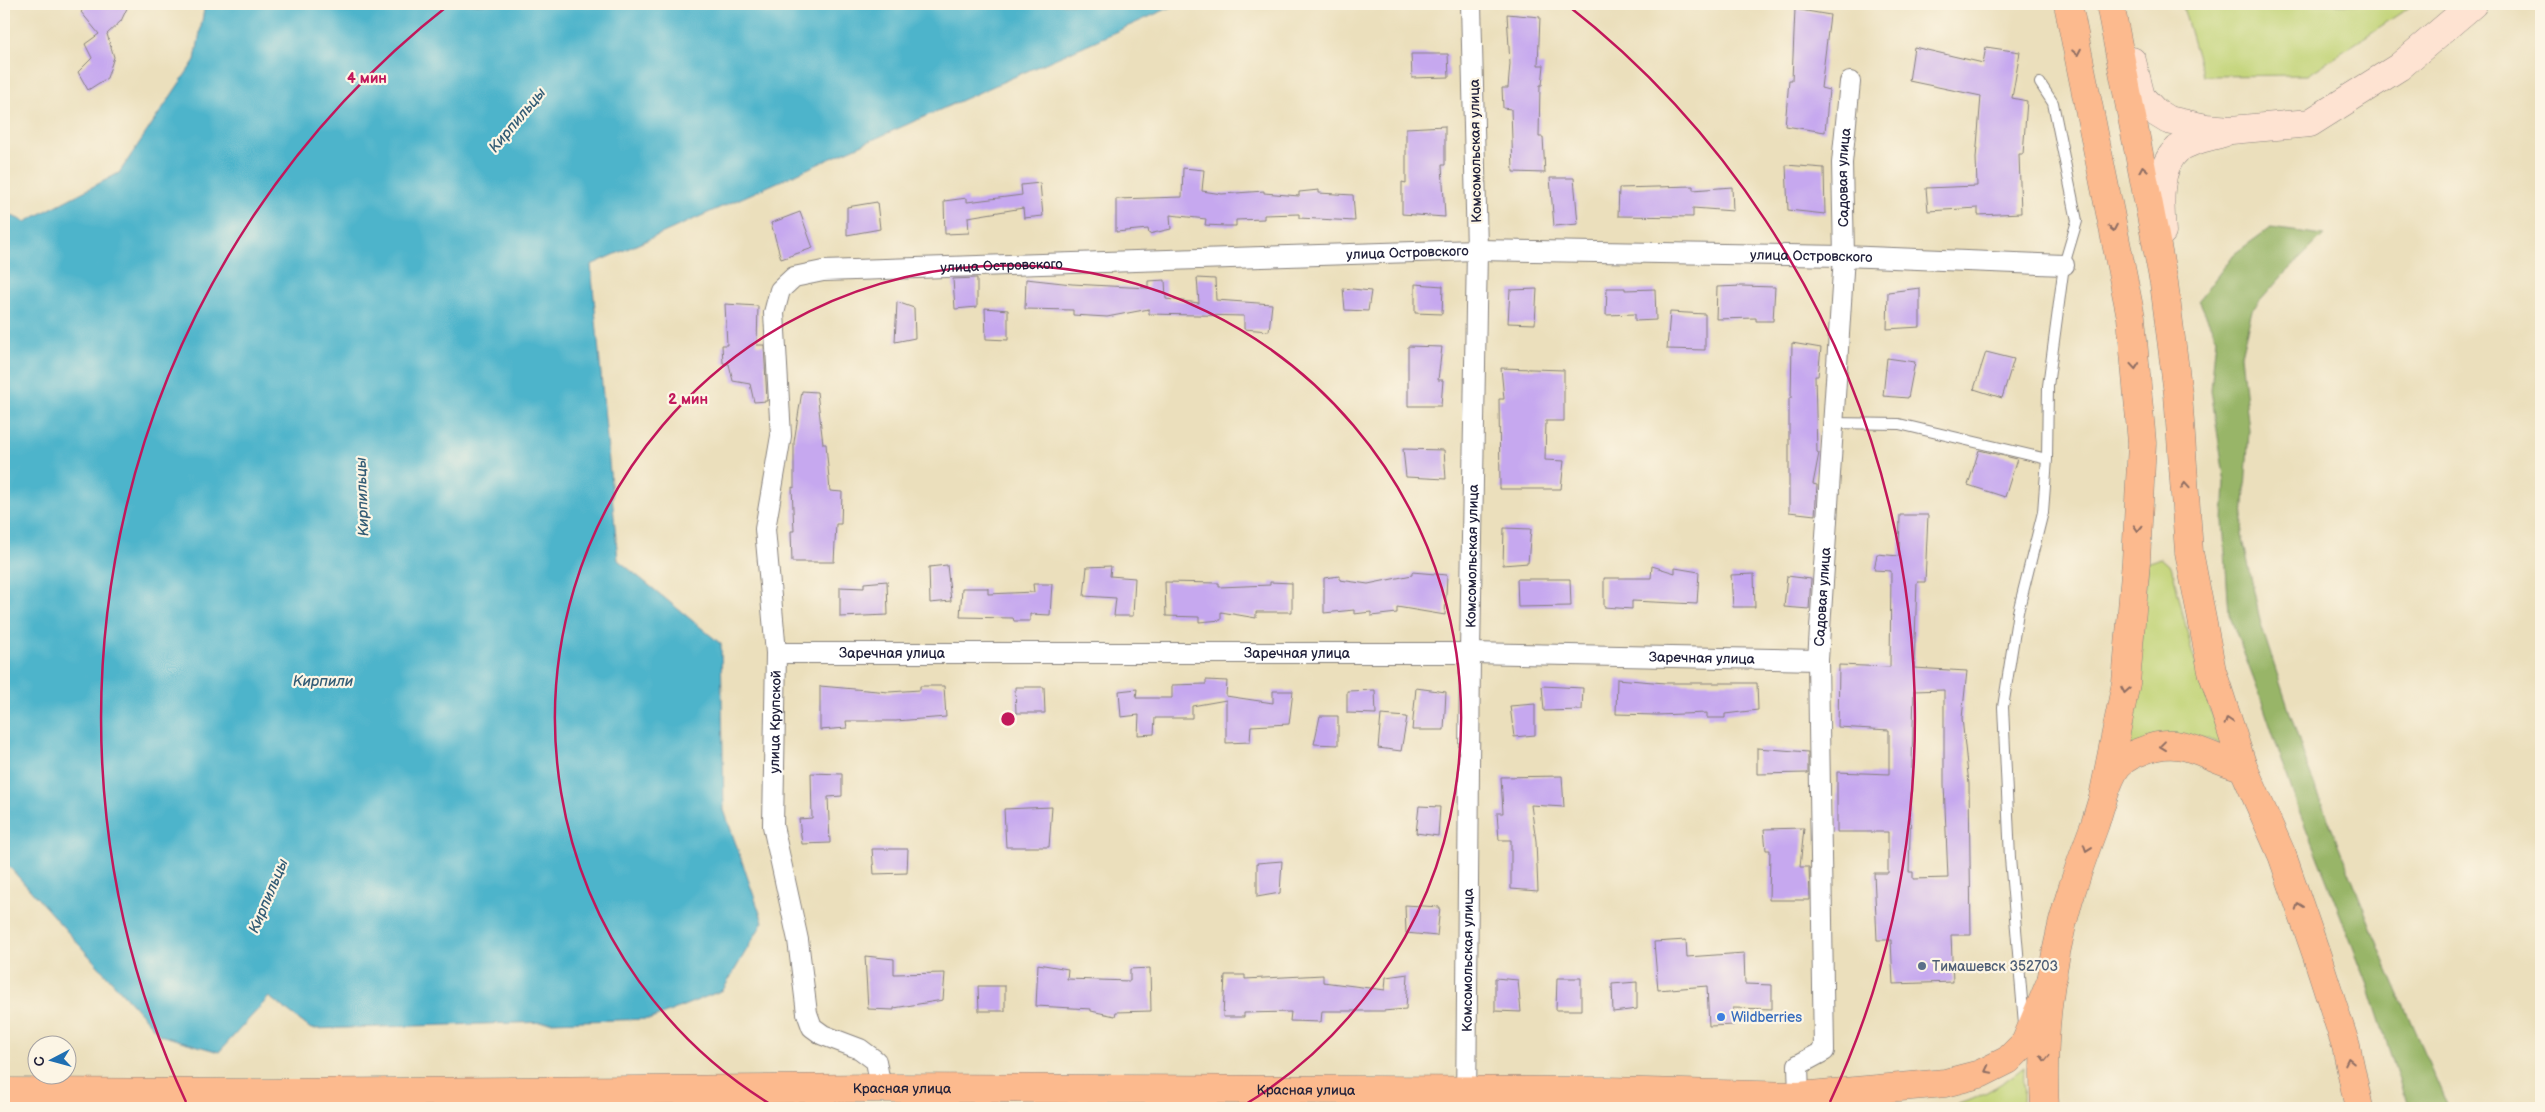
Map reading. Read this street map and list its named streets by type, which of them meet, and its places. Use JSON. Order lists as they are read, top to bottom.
{
  "streets": {
    "main road": ["Красная улица"],
    "street": [
      "Комсомольская улица",
      "Садовая улица",
      "улица Островского",
      "Заречная улица",
      "улица Крупской"
    ]
  },
  "crossings": [
    ["Комсомольская улица", "улица Островского"],
    ["Комсомольская улица", "Заречная улица"],
    ["Комсомольская улица", "Красная улица"],
    ["Садовая улица", "улица Островского"],
    ["Садовая улица", "Заречная улица"],
    ["Садовая улица", "Красная улица"],
    ["улица Островского", "улица Крупской"],
    ["Заречная улица", "улица Крупской"],
    ["улица Крупской", "Красная улица"]
  ],
  "water": ["Кирпильцы", "Кирпили"],
  "places": ["Тимашевск 352703", "Wildberries"],
  "north": "left",
  "rings": ["4 мин", "2 мин"]
}
